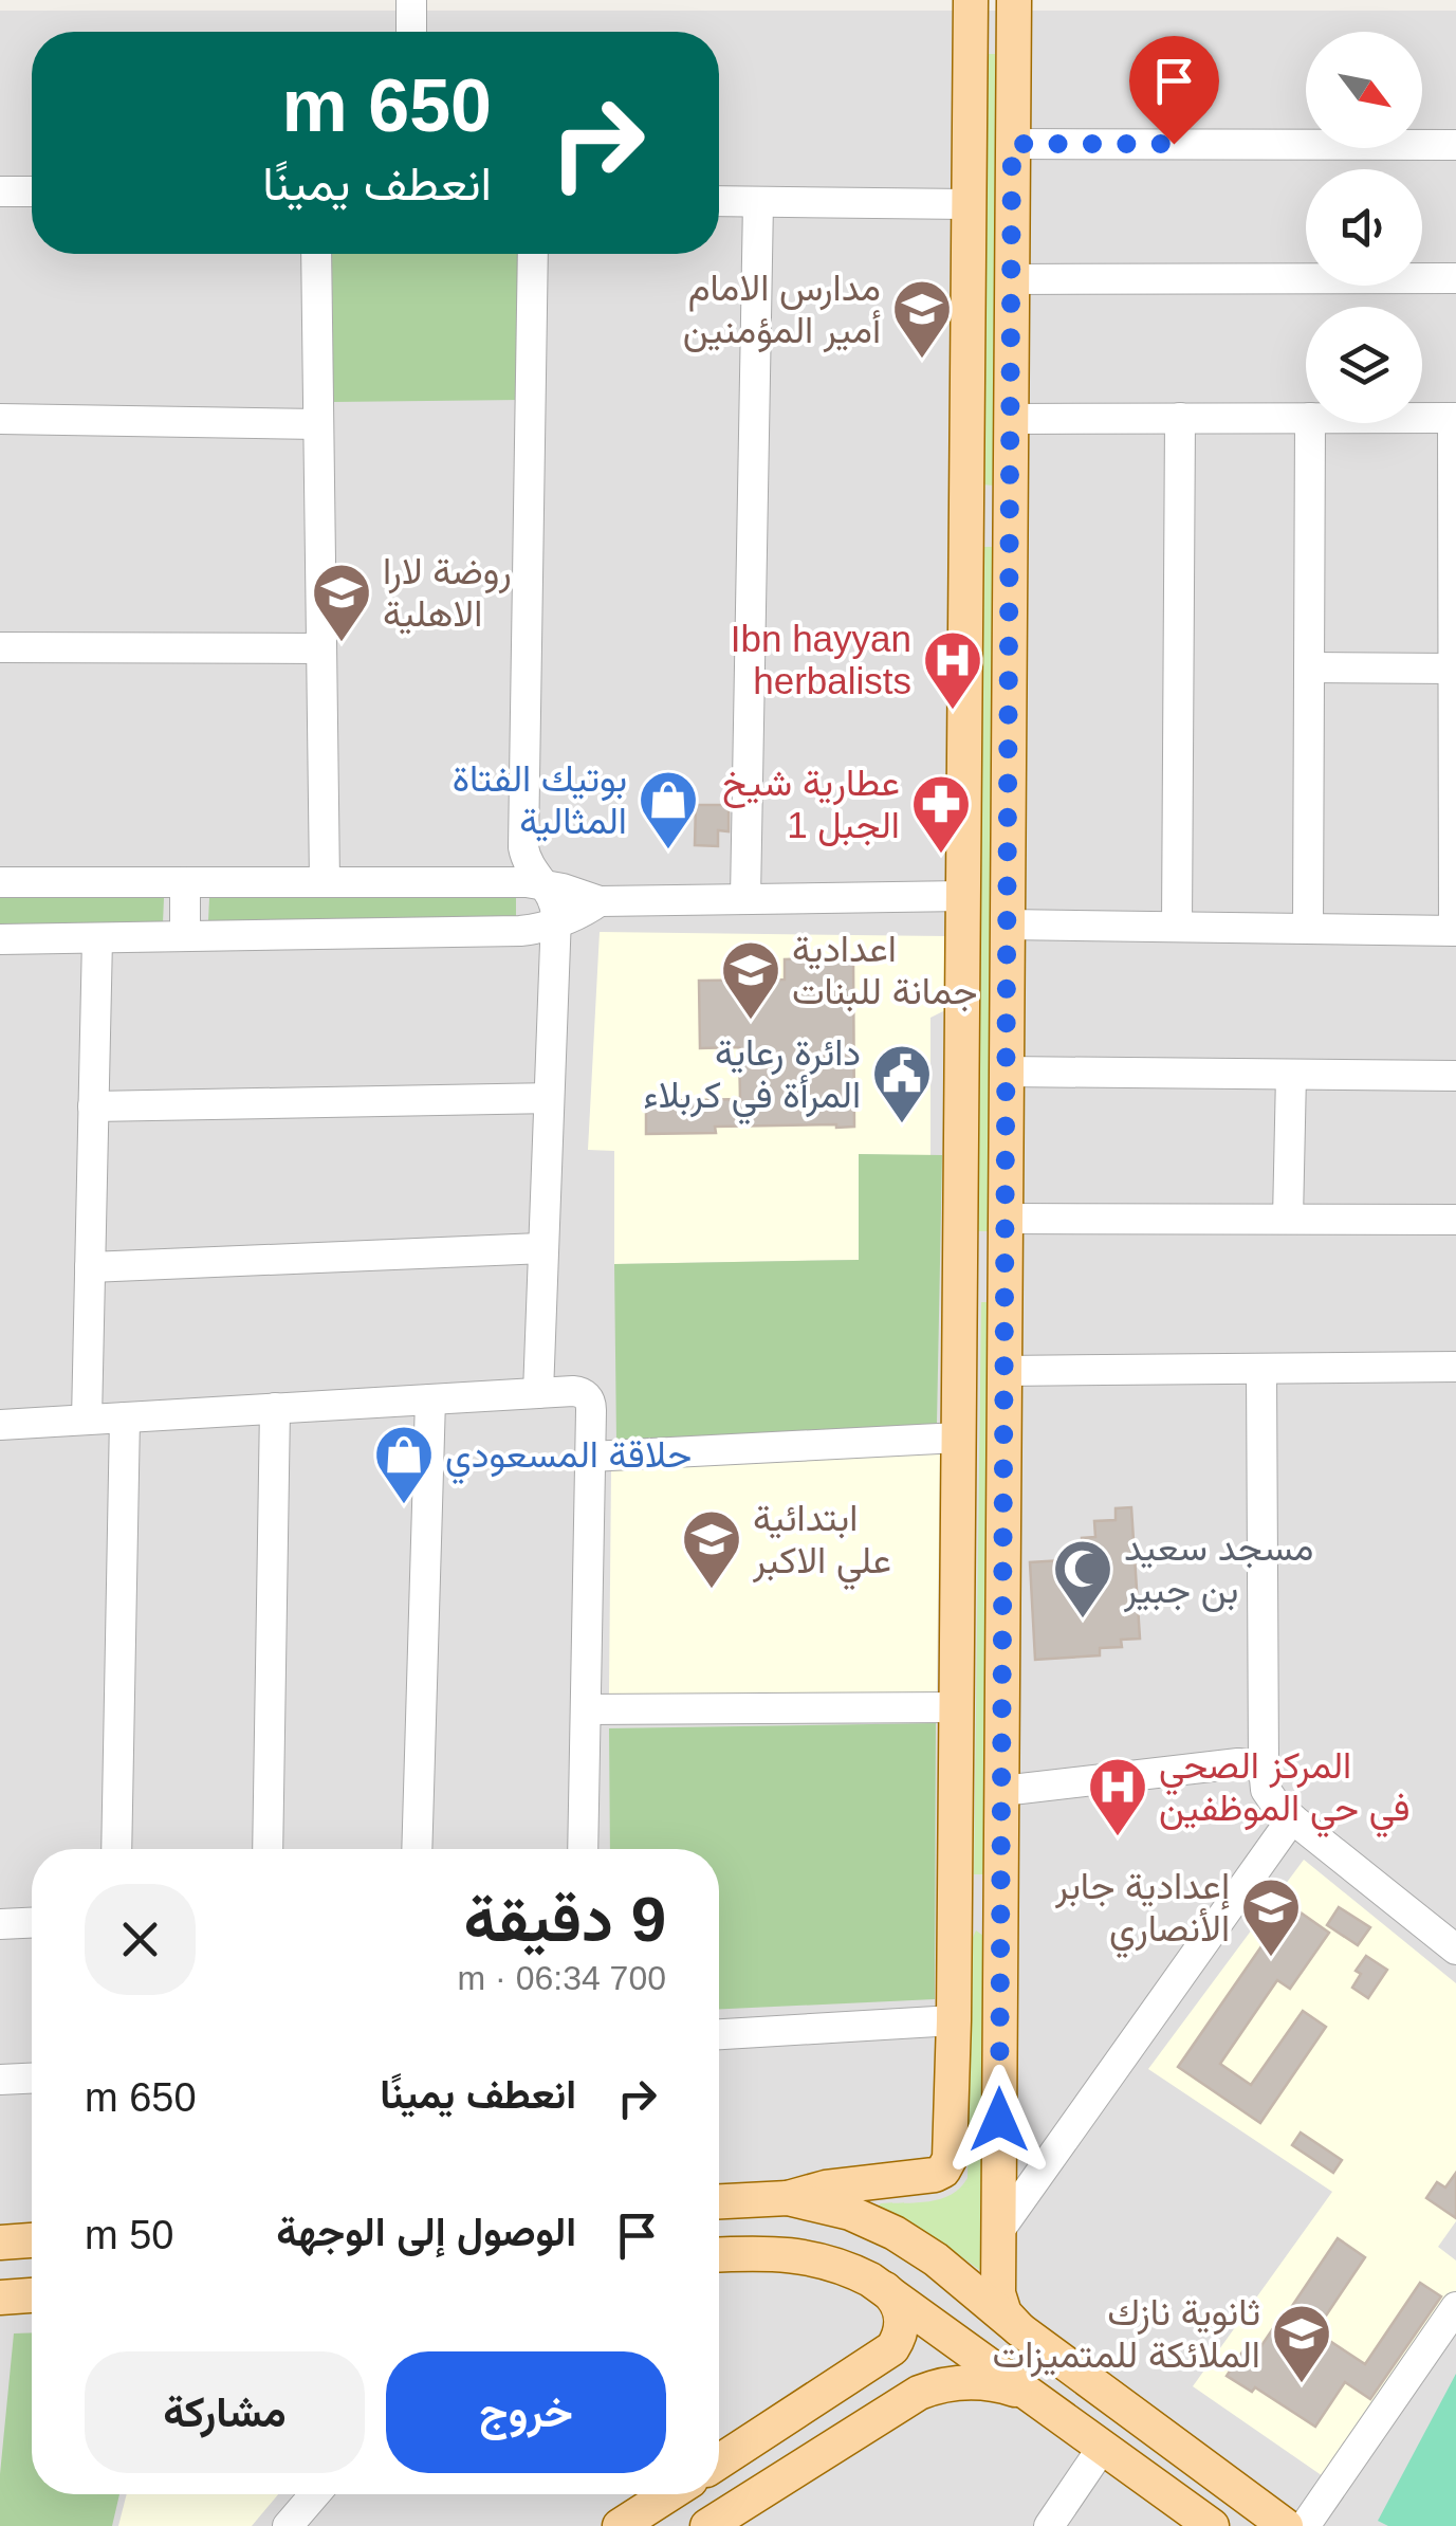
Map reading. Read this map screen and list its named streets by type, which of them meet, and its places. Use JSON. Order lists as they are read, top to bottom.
{
  "places": {
    "school or university": [
      "مدارس الامام أمير المؤمنين",
      "روضة لارا الاهلية",
      "اعدادية جمانة للبنات",
      "ابتدائية علي الاكبر",
      "إعدادية جابر الأنصاري",
      "ثانوية نازك الملائكة للمتميزات"
    ],
    "hospital": ["Ibn hayyan herbalists", "المركز الصحي في حي الموظفين"],
    "shop": ["بوتيك الفتاة المثالية", "حلاقة المسعودي"],
    "pharmacy": ["عطارية شيخ الجبل 1"],
    "public building": ["دائرة رعاية المرأة في كربلاء"],
    "mosque": ["مسجد سعيد بن جبير"]
  },
  "north": "bottom right",
  "page": {
    "turn": ["650 m", "انعطف يمينًا"],
    "heading": ["9 دقيقة", "700 m · 06:34"],
    "list": [
      {
        "name": "انعطف يمينًا",
        "value": "650 m"
      },
      {
        "name": "الوصول إلى الوجهة",
        "value": "50 m"
      }
    ],
    "buttons": ["خروج", "مشاركة"]
  }
}
